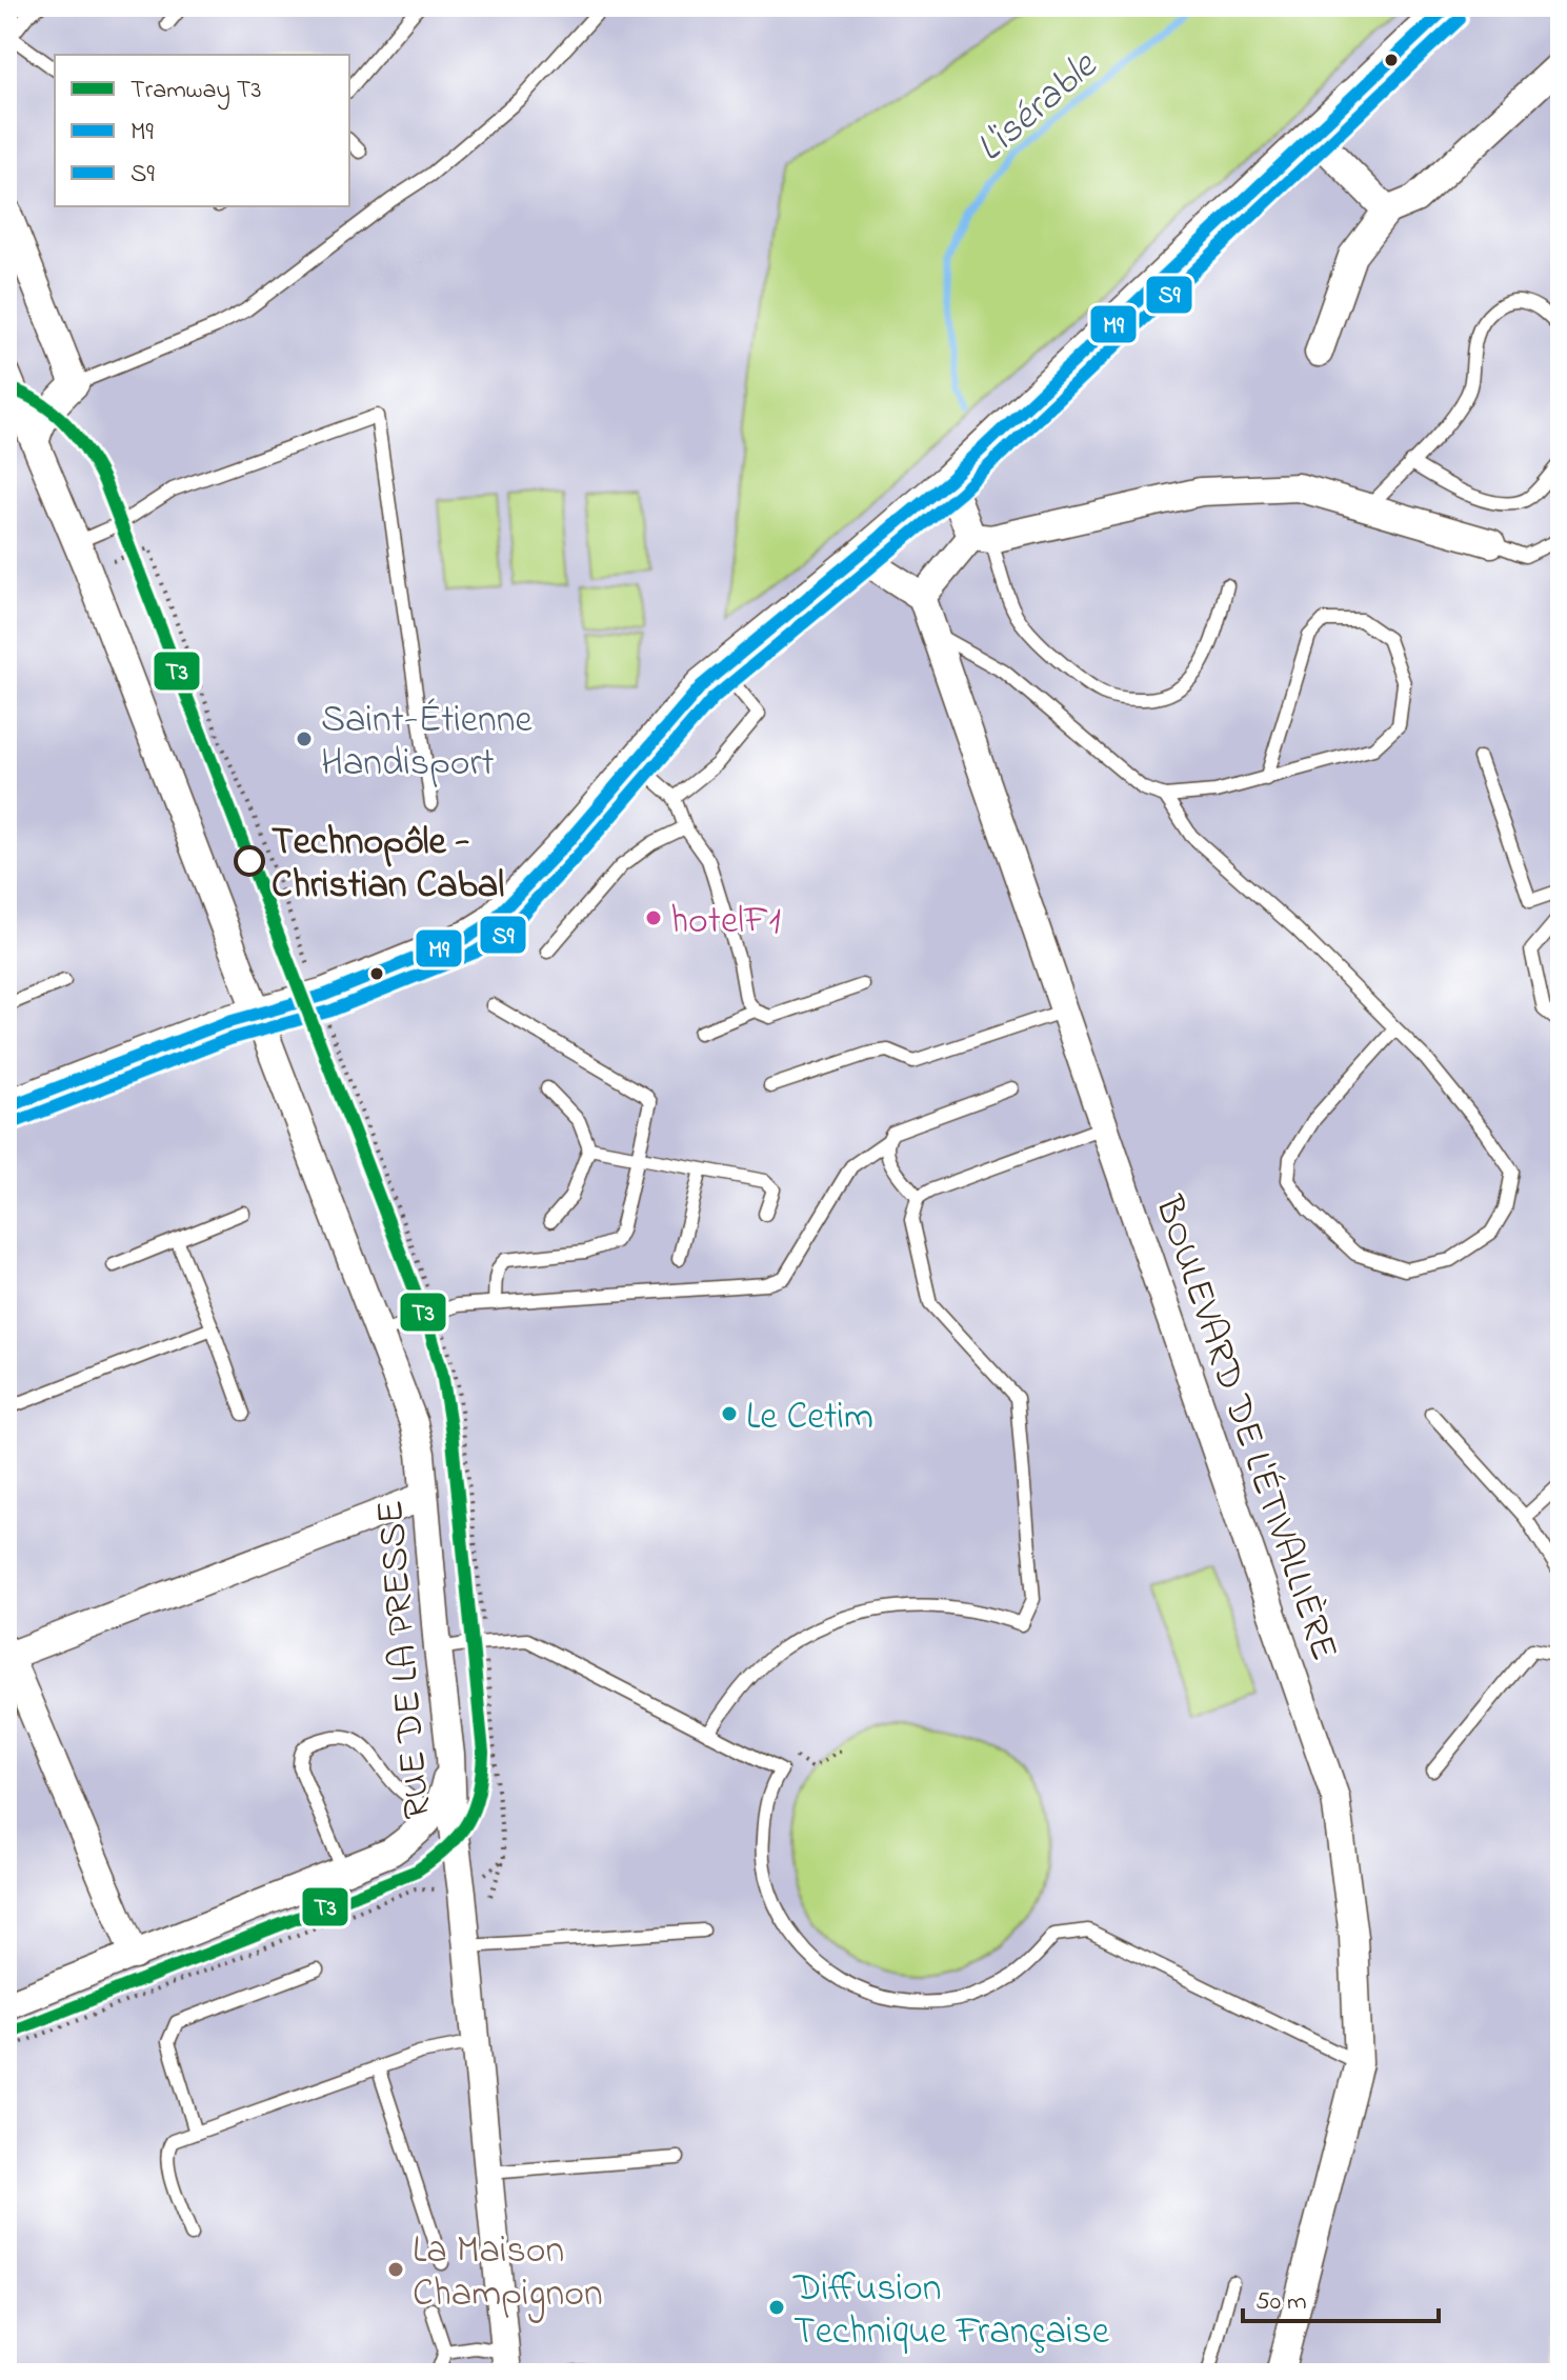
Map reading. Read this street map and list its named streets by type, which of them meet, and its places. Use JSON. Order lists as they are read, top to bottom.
{
  "streets": {
    "street": ["BOULEVARD DE L'ÉTIVALLIÈRE", "RUE DE LA PRESSE"]
  },
  "water": ["L'isérable"],
  "places": [
    "Saint-Étienne Handisport",
    "Technopôle - Christian Cabal",
    "hotelF1",
    "Le Cetim",
    "La Maison Champignon",
    "Diffusion Technique Française"
  ],
  "lines": ["transit line M9", "transit line S9", "tram line T3"],
  "legend": ["Tramway T3", "M9", "S9"],
  "scale_bar": "50 m"
}
